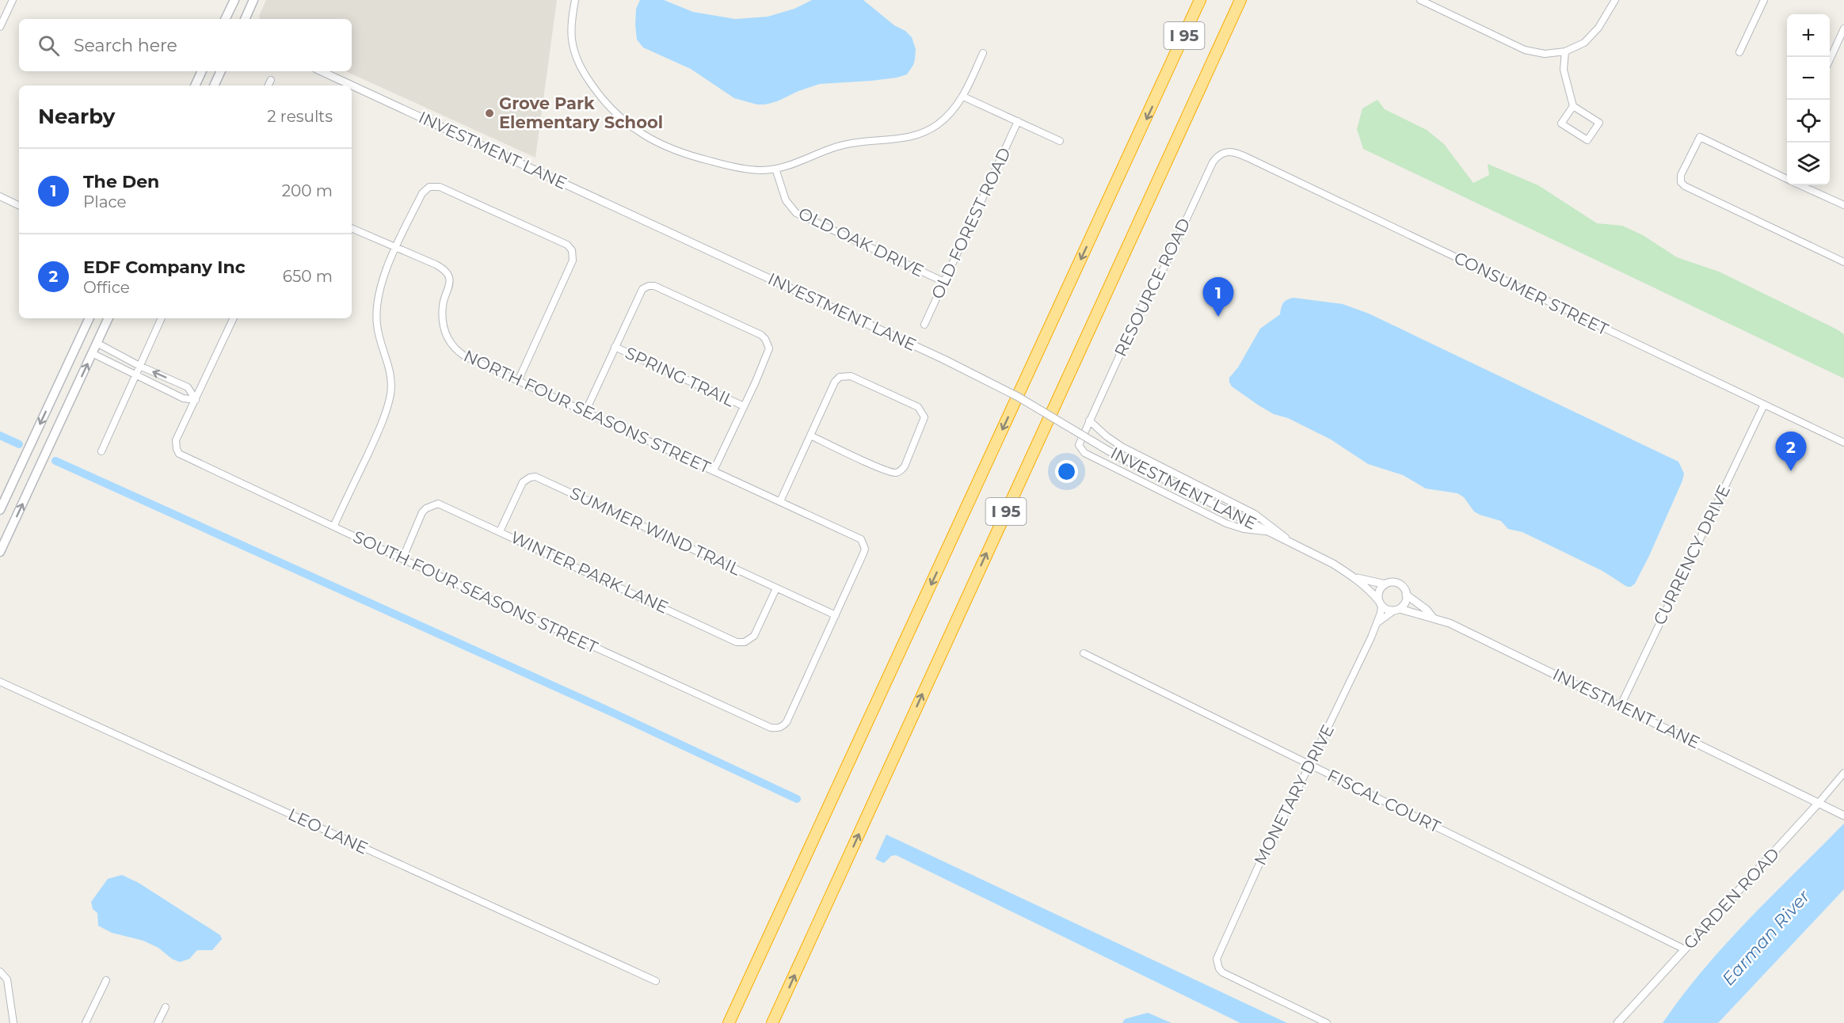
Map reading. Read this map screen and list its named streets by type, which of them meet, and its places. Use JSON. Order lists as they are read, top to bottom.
{
  "streets": {
    "highway": ["I 95"],
    "street": [
      "INVESTMENT LANE",
      "OLD FOREST ROAD",
      "OLD OAK DRIVE",
      "RESOURCE ROAD",
      "CONSUMER STREET",
      "SPRING TRAIL",
      "NORTH FOUR SEASONS STREET",
      "SUMMER WIND TRAIL",
      "CURRENCY DRIVE",
      "WINTER PARK LANE",
      "SOUTH FOUR SEASONS STREET",
      "MONETARY DRIVE",
      "FISCAL COURT",
      "LEO LANE",
      "GARDEN ROAD"
    ]
  },
  "crossings": [
    ["INVESTMENT LANE", "RESOURCE ROAD"],
    ["INVESTMENT LANE", "CURRENCY DRIVE"],
    ["INVESTMENT LANE", "MONETARY DRIVE"],
    ["INVESTMENT LANE", "GARDEN ROAD"],
    ["OLD FOREST ROAD", "OLD OAK DRIVE"],
    ["RESOURCE ROAD", "CONSUMER STREET"],
    ["CONSUMER STREET", "CURRENCY DRIVE"],
    ["NORTH FOUR SEASONS STREET", "SUMMER WIND TRAIL"],
    ["NORTH FOUR SEASONS STREET", "SOUTH FOUR SEASONS STREET"],
    ["SUMMER WIND TRAIL", "WINTER PARK LANE"],
    ["SUMMER WIND TRAIL", "SOUTH FOUR SEASONS STREET"],
    ["WINTER PARK LANE", "SOUTH FOUR SEASONS STREET"],
    ["MONETARY DRIVE", "FISCAL COURT"],
    ["FISCAL COURT", "GARDEN ROAD"]
  ],
  "water": ["Earman River"],
  "places": ["Grove Park Elementary School"],
  "page": {
    "map_buttons": ["+", "−"],
    "search": "Search here",
    "heading": ["Nearby", "2 results"],
    "list": [
      {
        "mark": "1",
        "name": "The Den",
        "note": "Place",
        "value": "200 m"
      },
      {
        "mark": "2",
        "name": "EDF Company Inc",
        "note": "Office",
        "value": "650 m"
      }
    ],
    "pins": ["1", "2"]
  }
}
